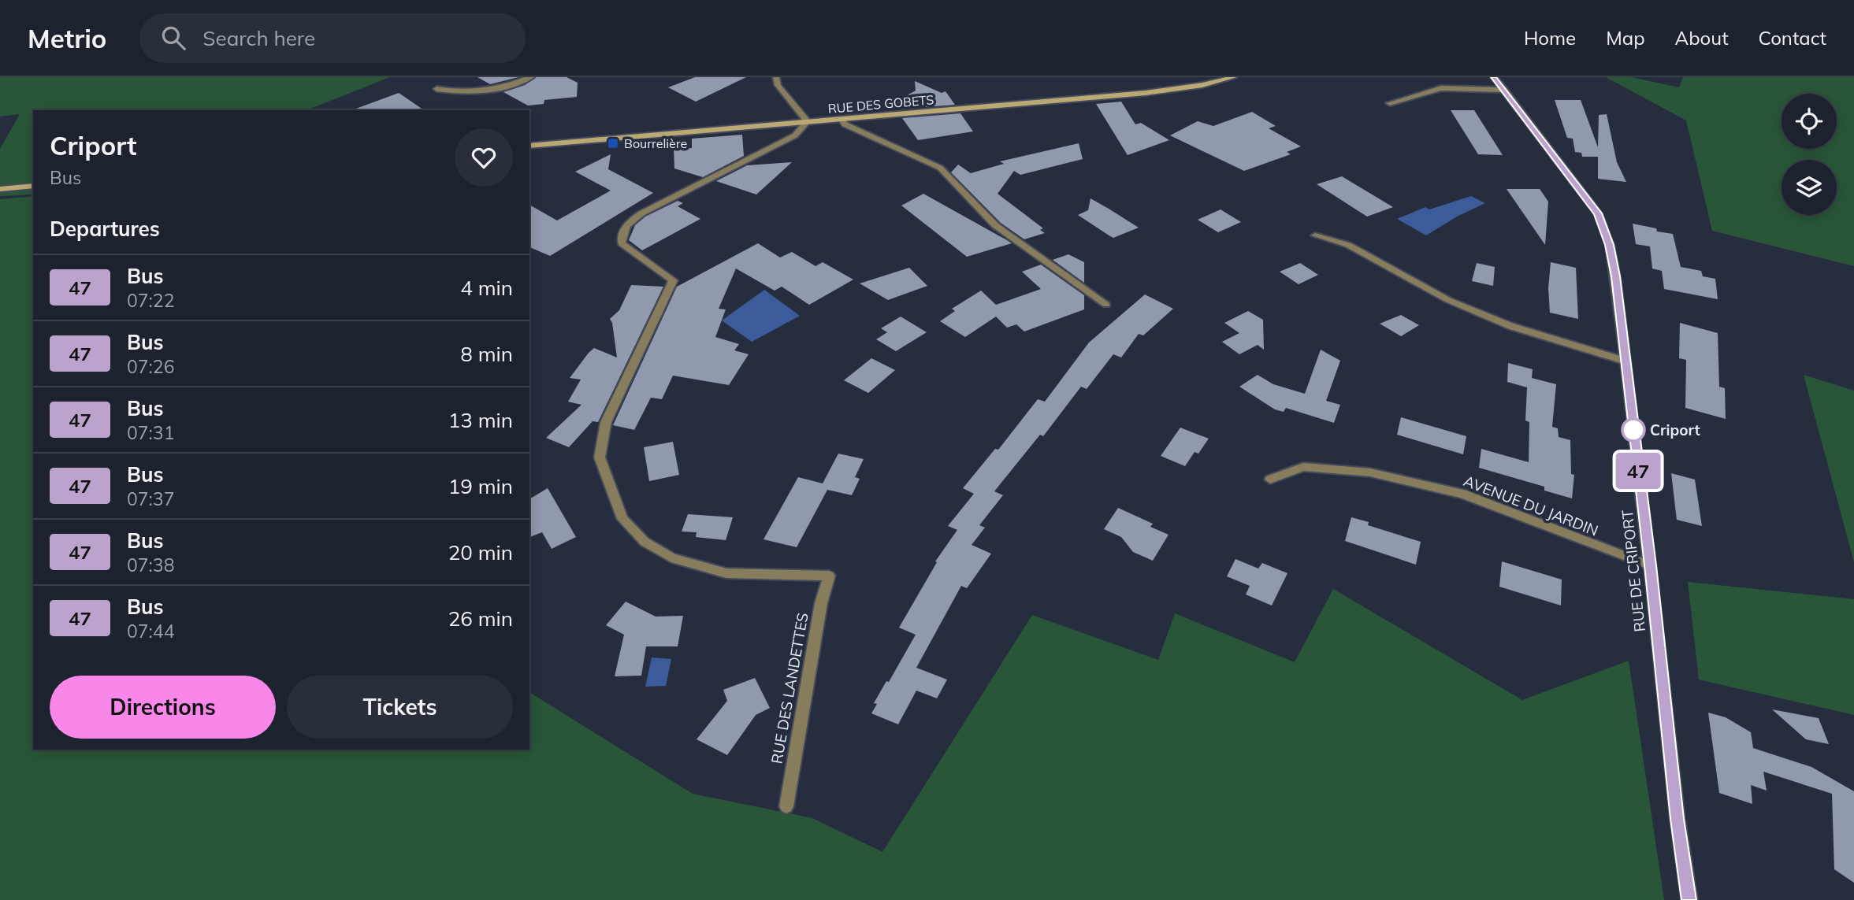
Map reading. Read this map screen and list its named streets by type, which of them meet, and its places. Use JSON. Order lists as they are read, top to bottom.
{
  "streets": {
    "main road": ["RUE DES GOBETS"],
    "street": ["AVENUE DU JARDIN", "RUE DE CRIPORT", "RUE DES LANDETTES"]
  },
  "crossings": [
    ["RUE DES GOBETS", "RUE DES LANDETTES"],
    ["AVENUE DU JARDIN", "RUE DE CRIPORT"]
  ],
  "places": {
    "transit": ["Bourrelière"],
    "other": ["Criport"]
  },
  "lines": ["bus line 47"],
  "page": {
    "header": "Metrio",
    "search": "Search here",
    "nav": [
      "Home",
      "Map",
      "About",
      "Contact"
    ],
    "on_map": "47",
    "heading": [
      ["Criport", "Bus"],
      "Departures"
    ],
    "list": [
      {
        "mark": "47",
        "name": "Bus",
        "note": "07:22",
        "value": "4 min"
      },
      {
        "mark": "47",
        "name": "Bus",
        "note": "07:26",
        "value": "8 min"
      },
      {
        "mark": "47",
        "name": "Bus",
        "note": "07:31",
        "value": "13 min"
      },
      {
        "mark": "47",
        "name": "Bus",
        "note": "07:37",
        "value": "19 min"
      },
      {
        "mark": "47",
        "name": "Bus",
        "note": "07:38",
        "value": "20 min"
      },
      {
        "mark": "47",
        "name": "Bus",
        "note": "07:44",
        "value": "26 min"
      }
    ],
    "buttons": ["Directions", "Tickets"]
  }
}
